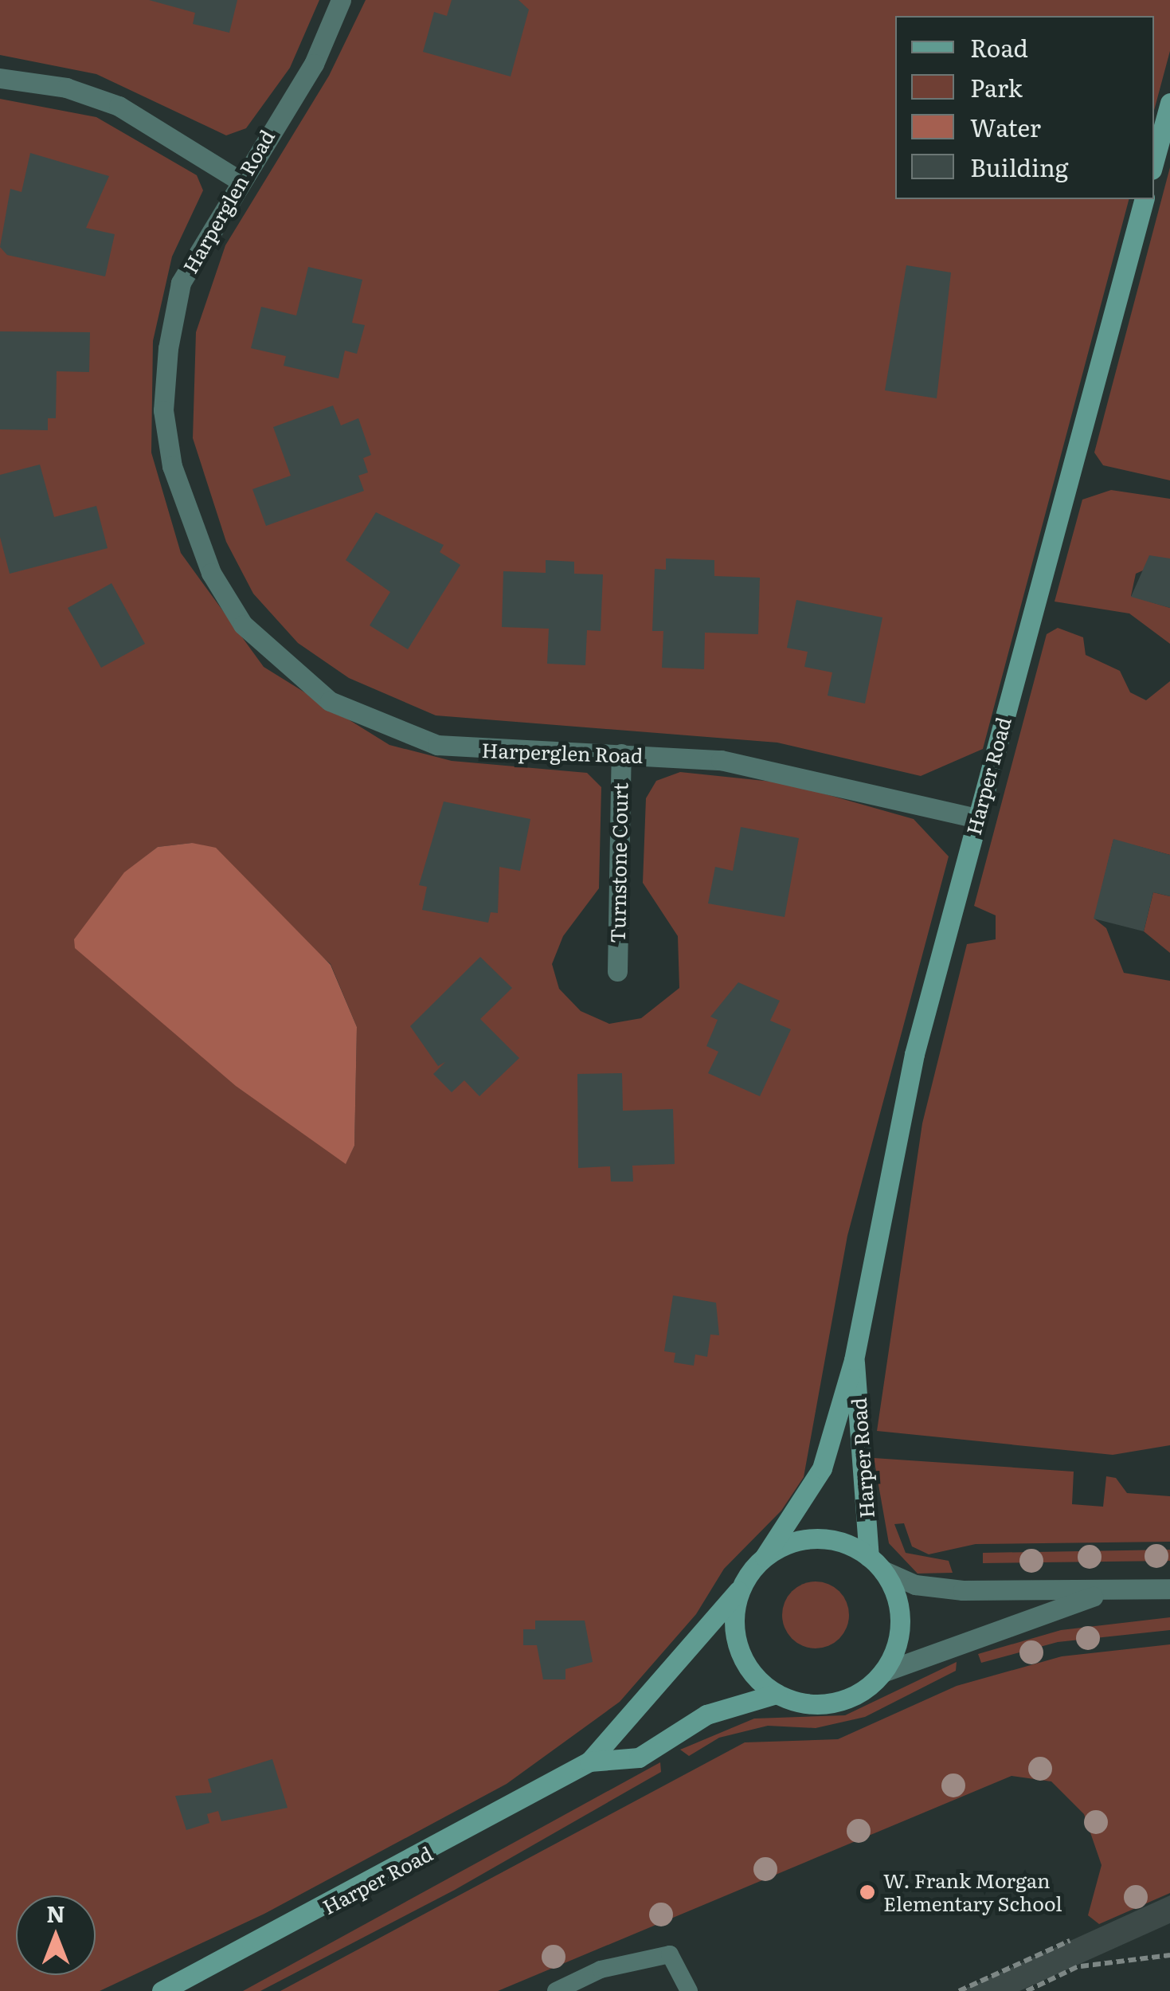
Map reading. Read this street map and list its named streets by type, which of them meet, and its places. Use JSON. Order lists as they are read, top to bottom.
{
  "streets": {
    "main road": ["Harper Road"],
    "street": ["Harperglen Road", "Turnstone Court"]
  },
  "crossings": [
    ["Harperglen Road", "Harper Road"],
    ["Harperglen Road", "Turnstone Court"]
  ],
  "places": ["W. Frank Morgan Elementary School"],
  "legend": [
    "Road",
    "Park",
    "Water",
    "Building"
  ],
  "north": "top"
}
